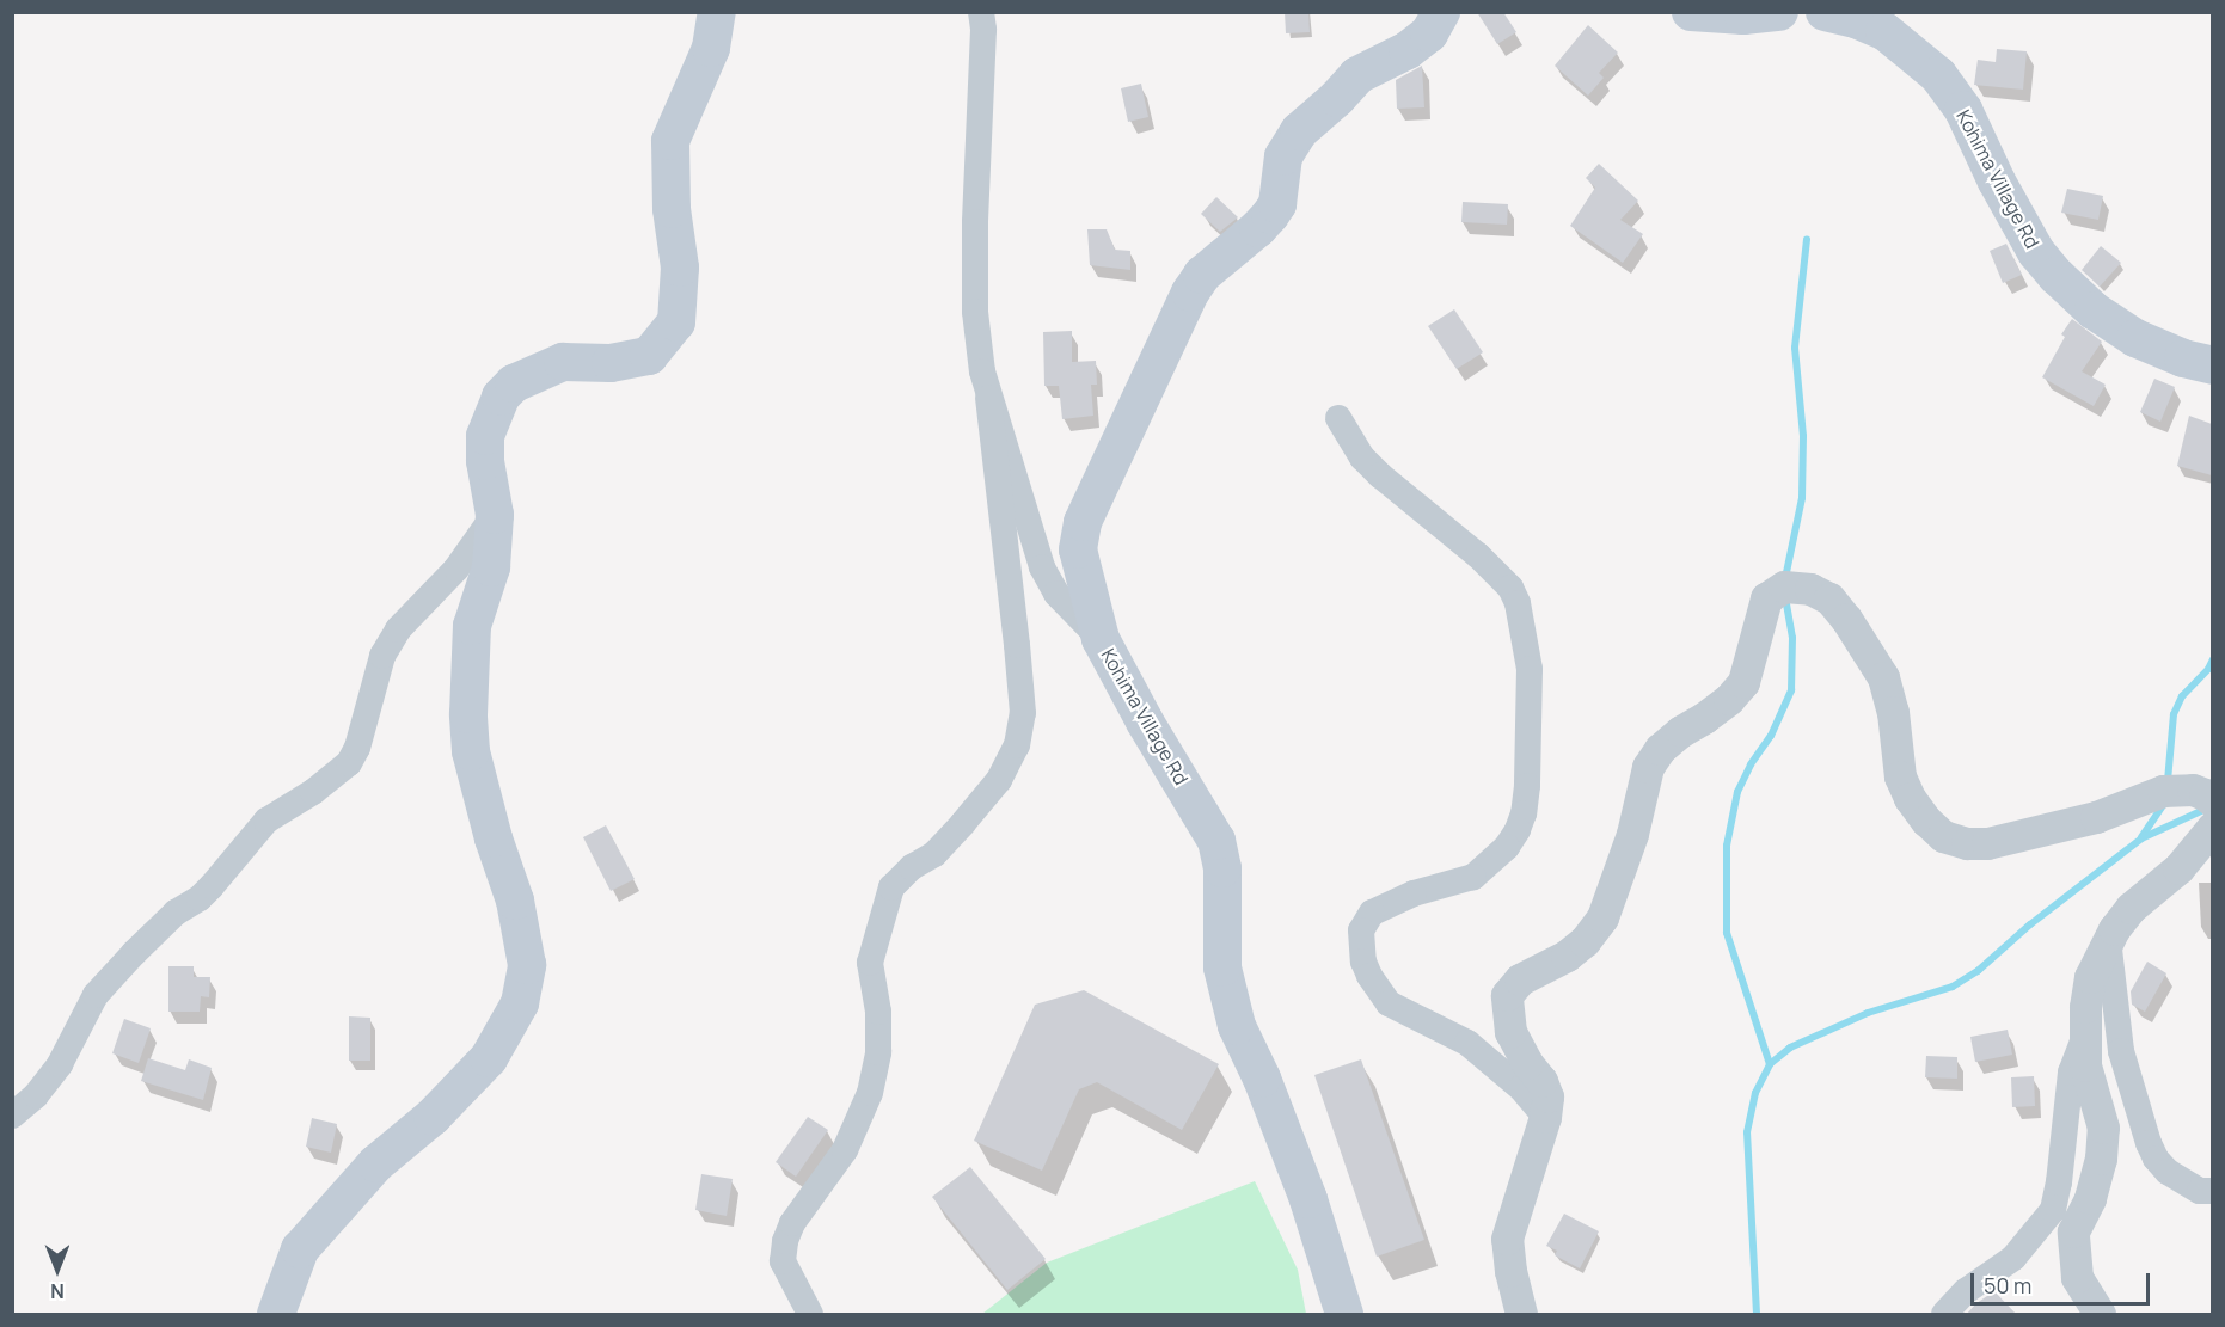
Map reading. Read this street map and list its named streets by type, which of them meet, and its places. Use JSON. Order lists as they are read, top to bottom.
{
  "streets": {
    "main road": ["Kohima Village Rd"]
  },
  "scale_bar": "50 m",
  "north": "bottom"
}
